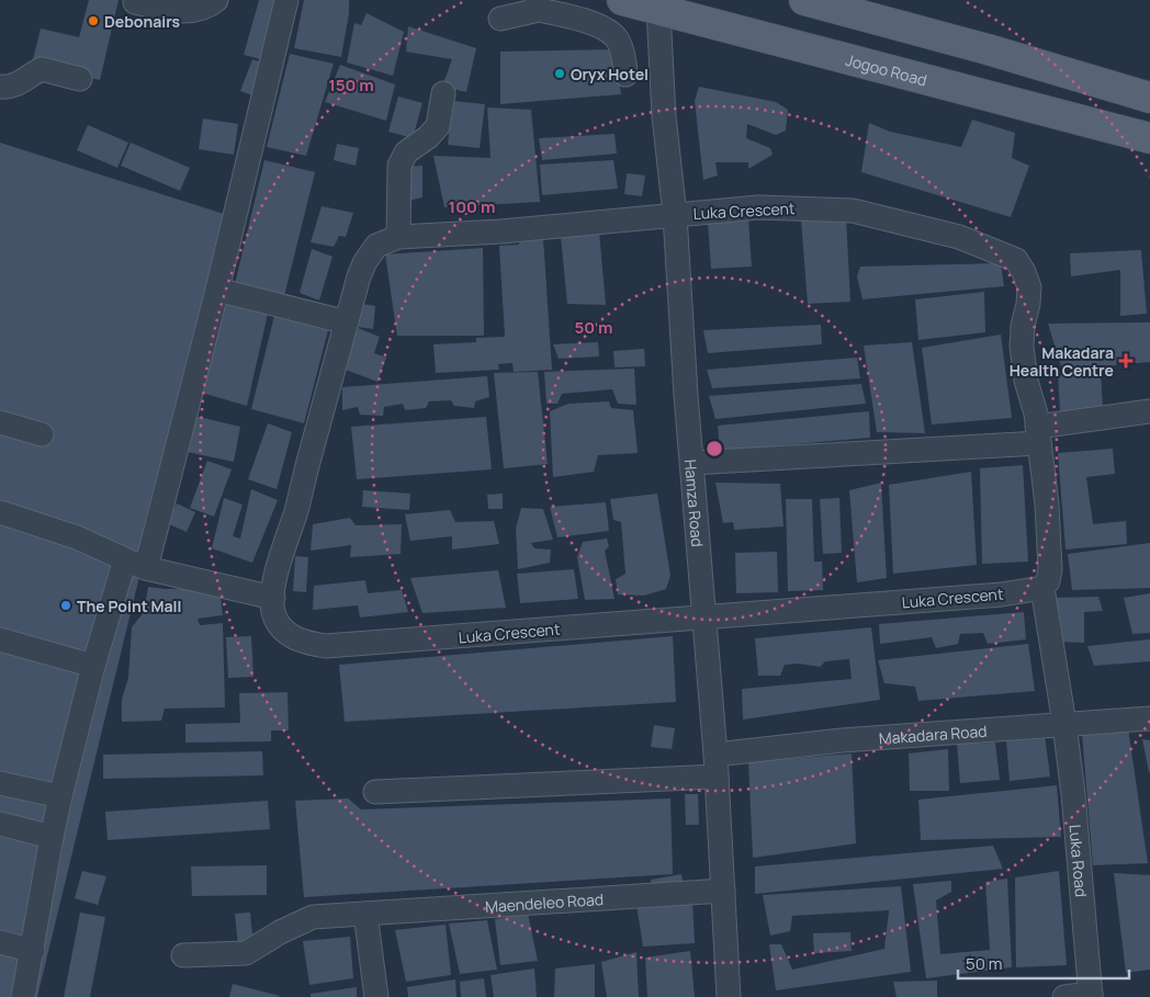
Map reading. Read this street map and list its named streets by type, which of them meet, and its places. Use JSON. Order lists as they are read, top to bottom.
{
  "streets": {
    "main road": ["Jogoo Road"],
    "street": [
      "Luka Crescent",
      "Hamza Road",
      "Makadara Road",
      "Luka Road",
      "Maendeleo Road"
    ]
  },
  "crossings": [
    ["Jogoo Road", "Hamza Road"],
    ["Luka Crescent", "Hamza Road"],
    ["Luka Crescent", "Luka Road"],
    ["Hamza Road", "Makadara Road"],
    ["Hamza Road", "Maendeleo Road"],
    ["Makadara Road", "Luka Road"]
  ],
  "places": {
    "other": ["Debonairs", "Oryx Hotel", "The Point Mall"],
    "health": ["Makadara Health Centre"]
  },
  "scale_bar": "50 m",
  "rings": ["150 m", "100 m", "50 m"]
}
